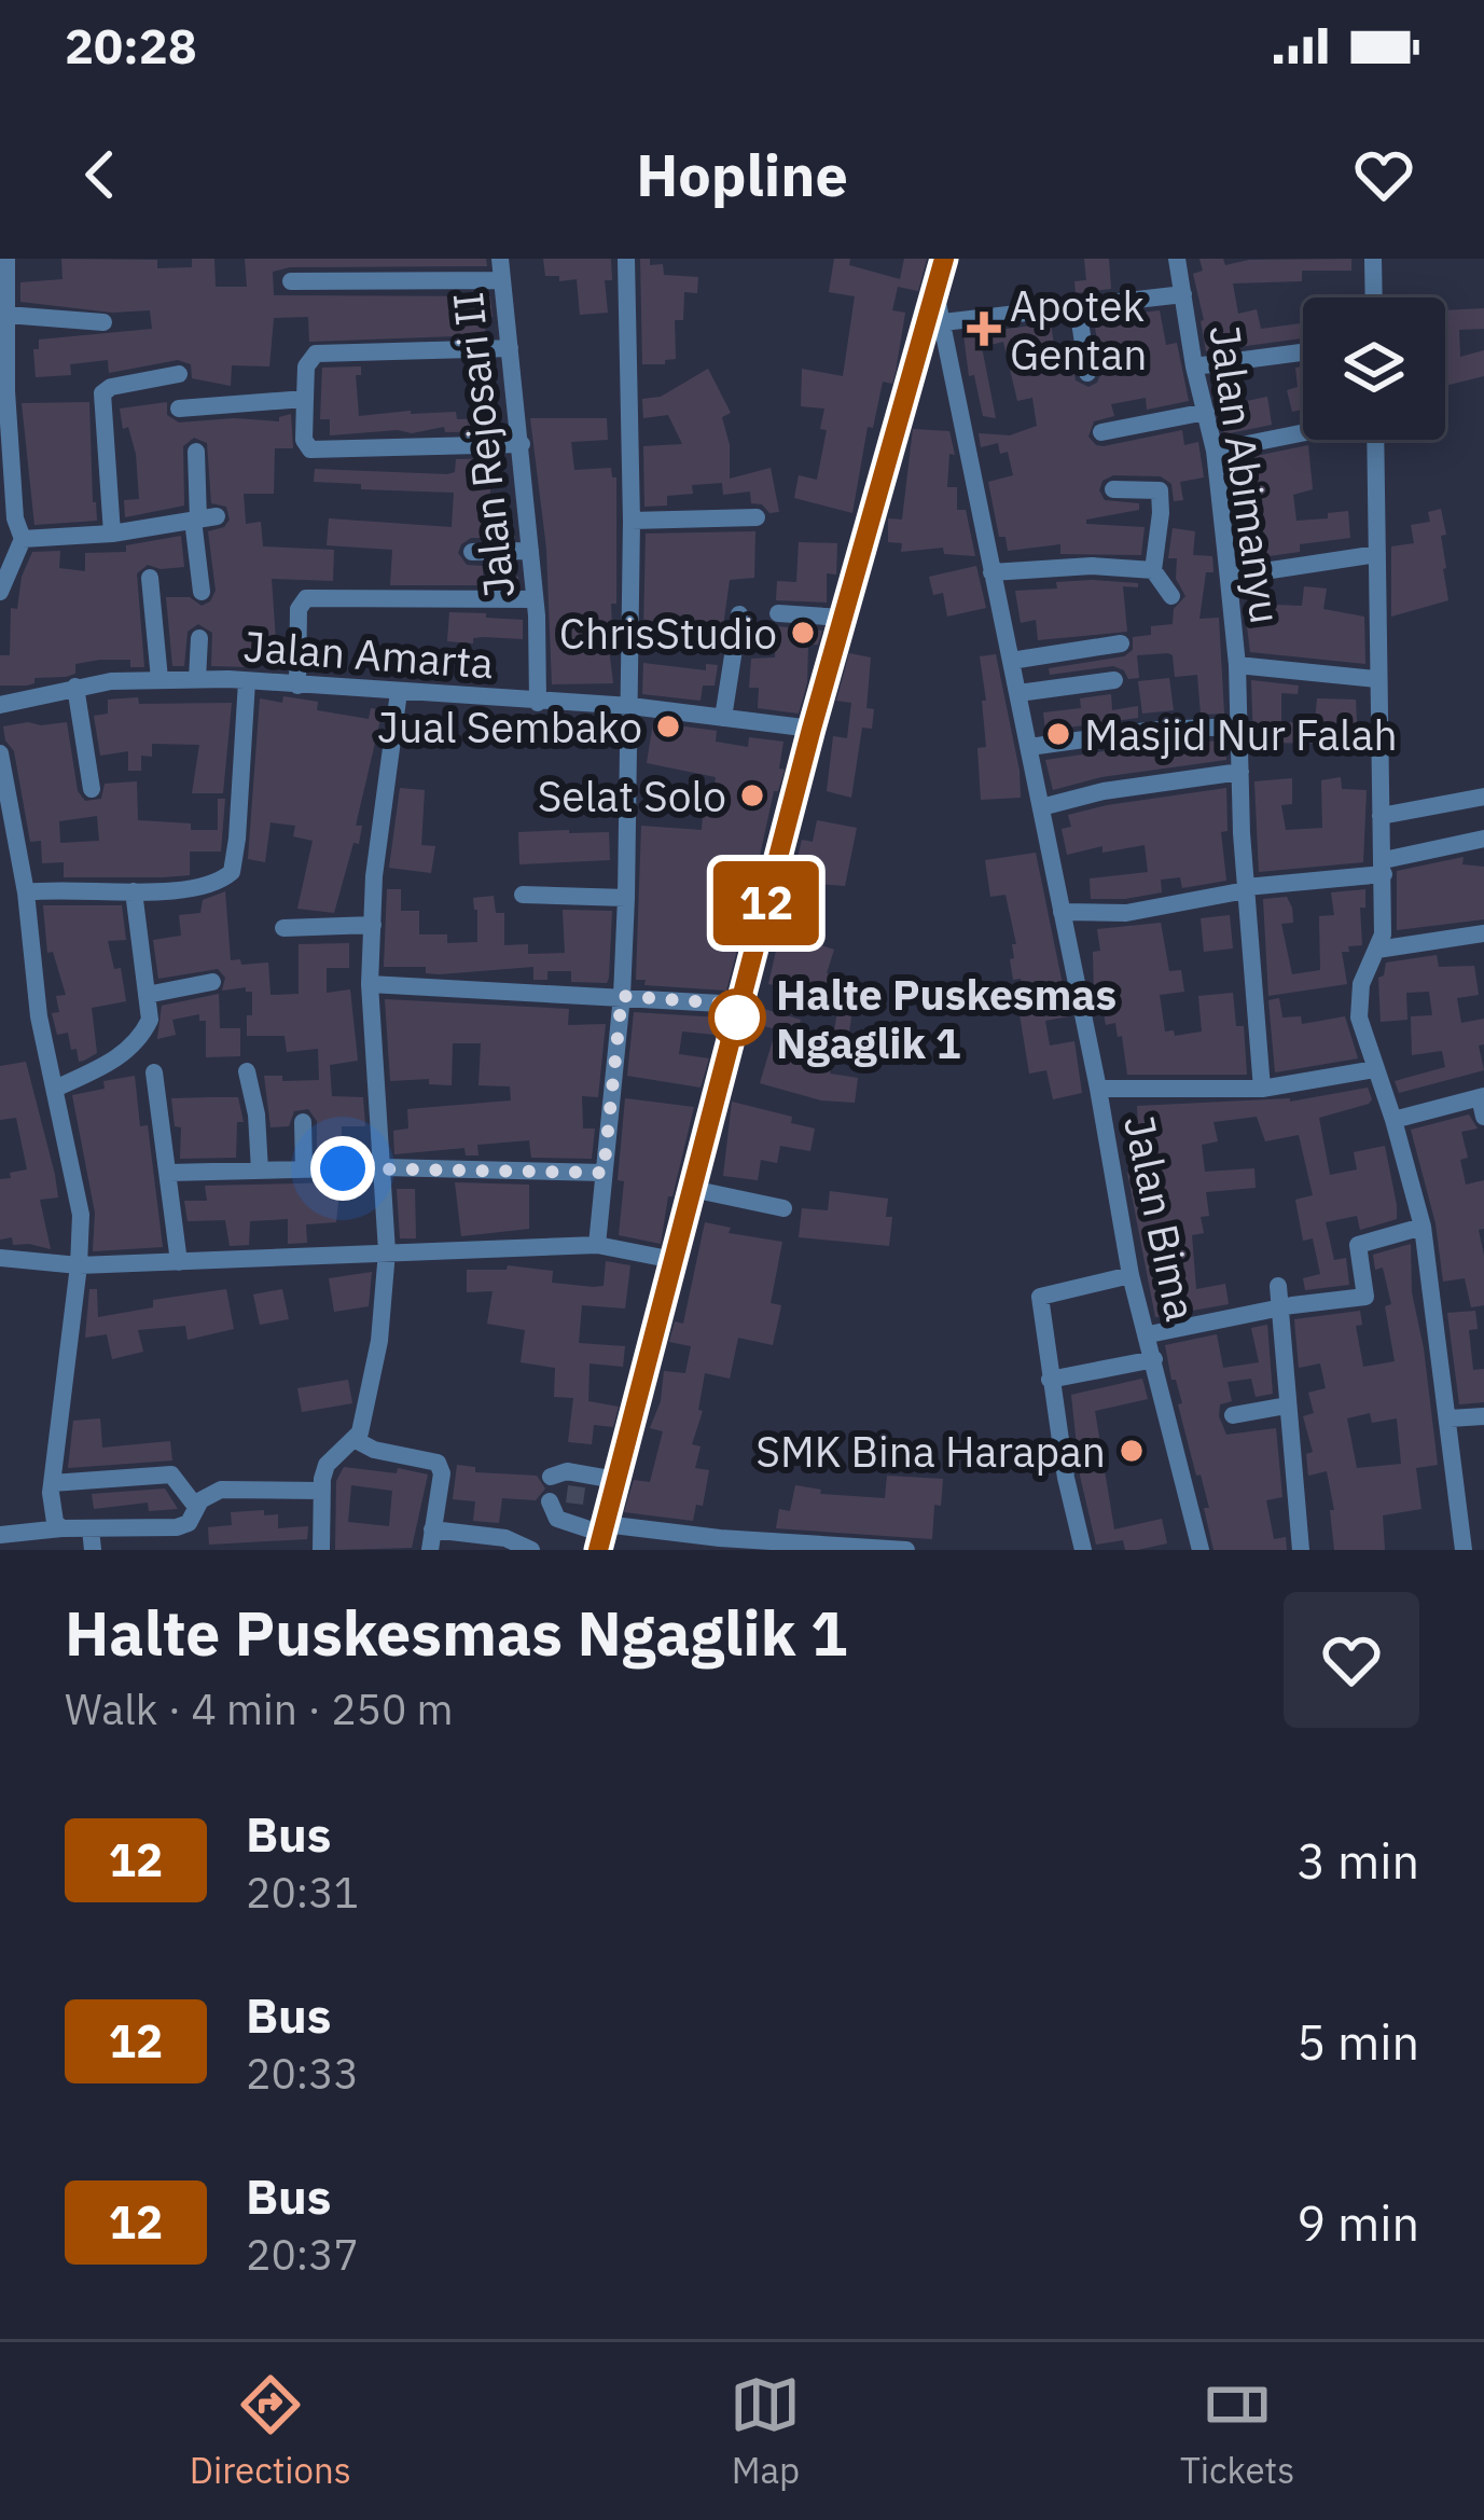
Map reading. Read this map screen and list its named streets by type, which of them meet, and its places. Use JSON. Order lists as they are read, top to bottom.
{
  "streets": {
    "street": [
      "Jalan Rejosari II",
      "Jalan Abimanyu",
      "Jalan Amarta",
      "Jalan Bima"
    ]
  },
  "crossings": [
    ["Jalan Rejosari II", "Jalan Amarta"]
  ],
  "places": {
    "health": ["Apotek Gentan"],
    "other": [
      "ChrisStudio",
      "Jual Sembako",
      "Masjid Nur Falah",
      "Selat Solo",
      "Halte Puskesmas Ngaglik 1",
      "SMK Bina Harapan"
    ]
  },
  "lines": ["bus line 12"],
  "page": {
    "status": "20:28",
    "header": "Hopline",
    "on_map": "12",
    "heading": ["Halte Puskesmas Ngaglik 1", "Walk · 4 min · 250 m"],
    "list": [
      {
        "mark": "12",
        "name": "Bus",
        "note": "20:31",
        "value": "3 min"
      },
      {
        "mark": "12",
        "name": "Bus",
        "note": "20:33",
        "value": "5 min"
      },
      {
        "mark": "12",
        "name": "Bus",
        "note": "20:37",
        "value": "9 min"
      }
    ],
    "tabs": ["Directions", "Map", "Tickets"]
  }
}
